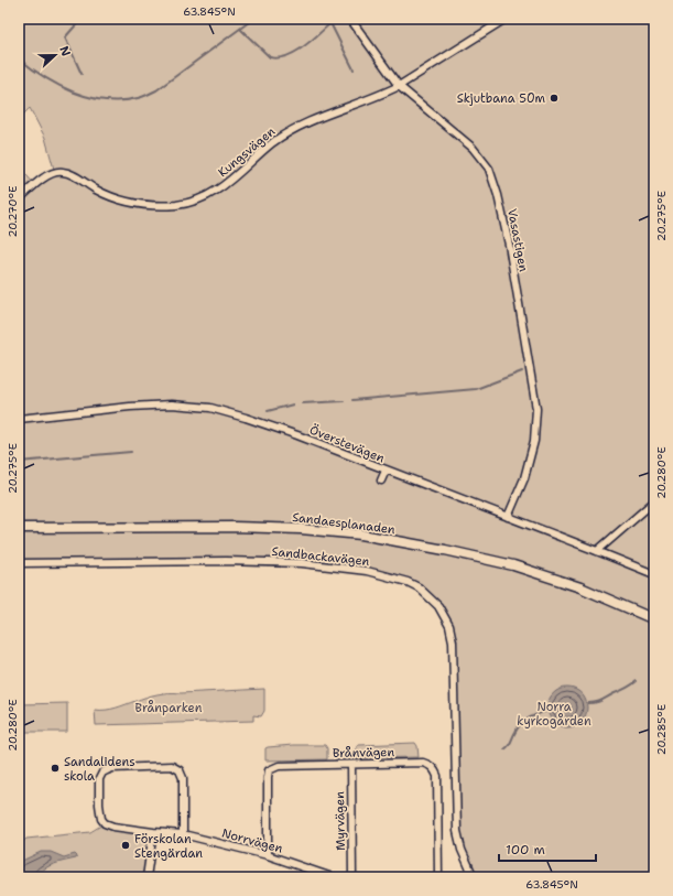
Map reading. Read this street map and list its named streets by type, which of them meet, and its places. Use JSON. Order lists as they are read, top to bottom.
{
  "streets": {
    "main road": ["Sandaesplanaden"],
    "street": [
      "Kungsvägen",
      "Vasastigen",
      "Överstevägen",
      "Sandbackavägen",
      "Brånvägen",
      "Myrvägen",
      "Norrvägen"
    ]
  },
  "crossings": [
    ["Kungsvägen", "Vasastigen"],
    ["Vasastigen", "Överstevägen"],
    ["Brånvägen", "Myrvägen"],
    ["Brånvägen", "Norrvägen"]
  ],
  "parks": ["Norra kyrkogården", "Brånparken"],
  "places": ["Skjutbana 50m", "Sandalidens skola", "Förskolan Stengärdan"],
  "scale_bar": "100 m",
  "north": "right",
  "coordinates": [
    "63.845°N",
    "20.270°E",
    "20.275°E",
    "20.280°E",
    "20.285°E"
  ]
}
